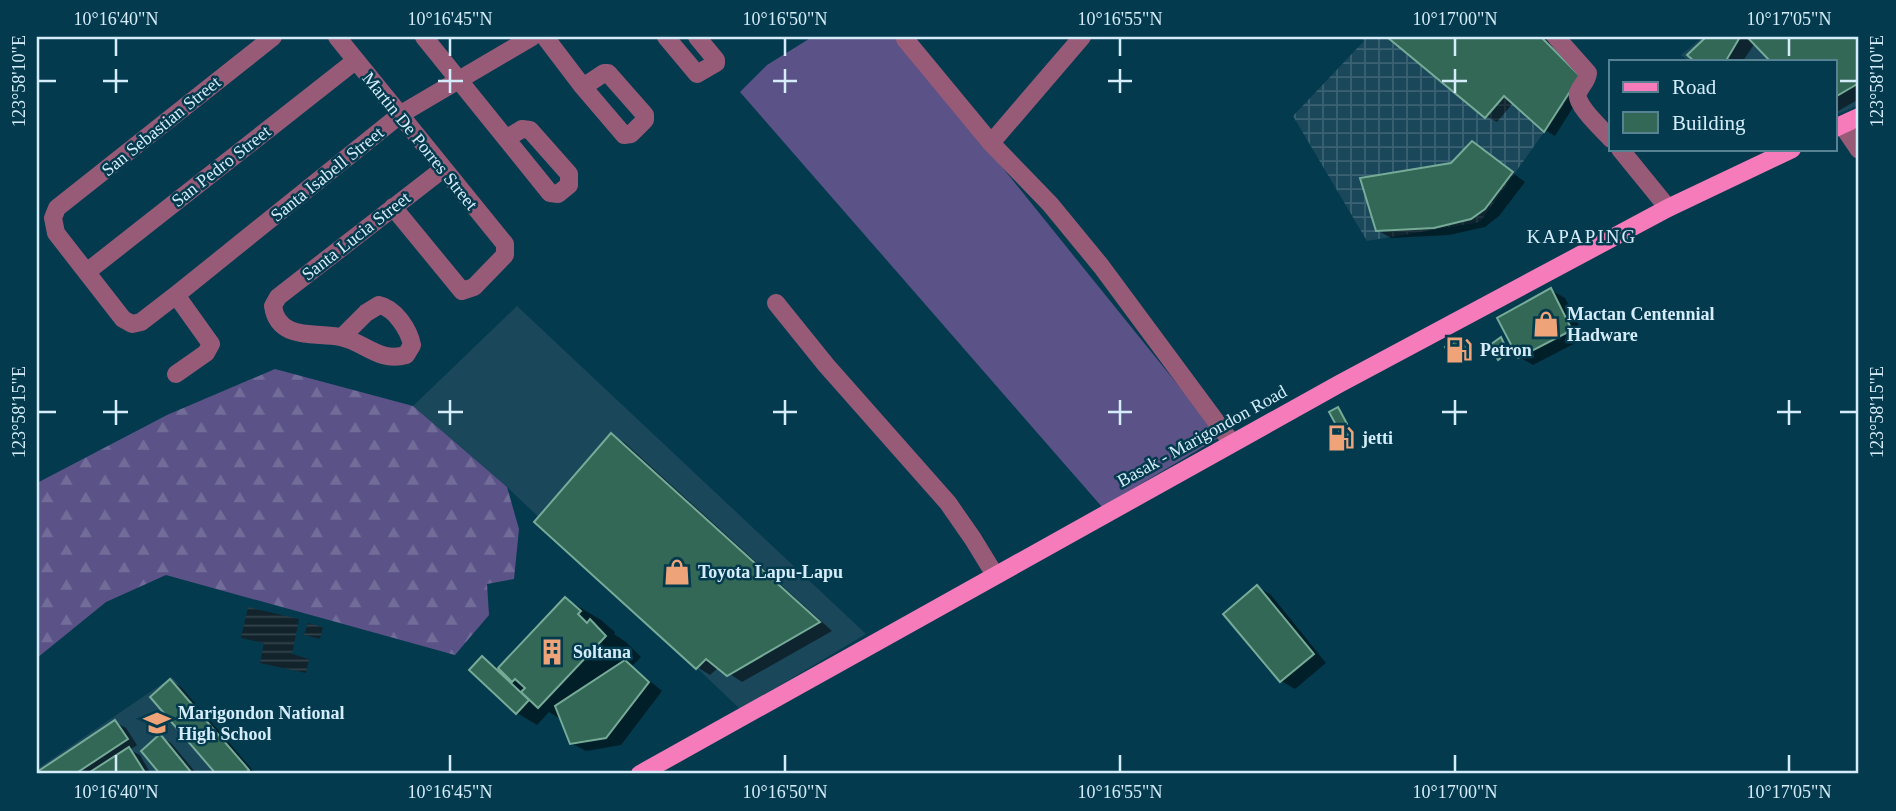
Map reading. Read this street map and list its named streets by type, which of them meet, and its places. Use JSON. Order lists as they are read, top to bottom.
{
  "streets": {
    "main road": ["Basak - Marigondon Road"],
    "street": [
      "San Sebastian Street",
      "Martin De Porres Street",
      "San Pedro Street",
      "Santa Isabell Street",
      "Santa Lucia Street"
    ]
  },
  "crossings": [
    ["San Sebastian Street", "San Pedro Street"],
    ["San Sebastian Street", "Santa Isabell Street"],
    ["Martin De Porres Street", "San Pedro Street"],
    ["Martin De Porres Street", "Santa Isabell Street"],
    ["Martin De Porres Street", "Santa Lucia Street"],
    ["San Pedro Street", "Santa Isabell Street"]
  ],
  "districts": ["KAPAPING"],
  "places": {
    "shop": ["Mactan Centennial Hadware", "Toyota Lapu-Lapu"],
    "fuel station": ["Petron", "jetti"],
    "building": ["Soltana"],
    "school or university": ["Marigondon National High School"]
  },
  "legend": ["Road", "Building"],
  "coordinates": [
    "10°16'40\"N",
    "10°16'45\"N",
    "10°16'50\"N",
    "10°16'55\"N",
    "10°17'00\"N",
    "10°17'05\"N",
    "123°58'10\"E",
    "123°58'15\"E"
  ]
}
